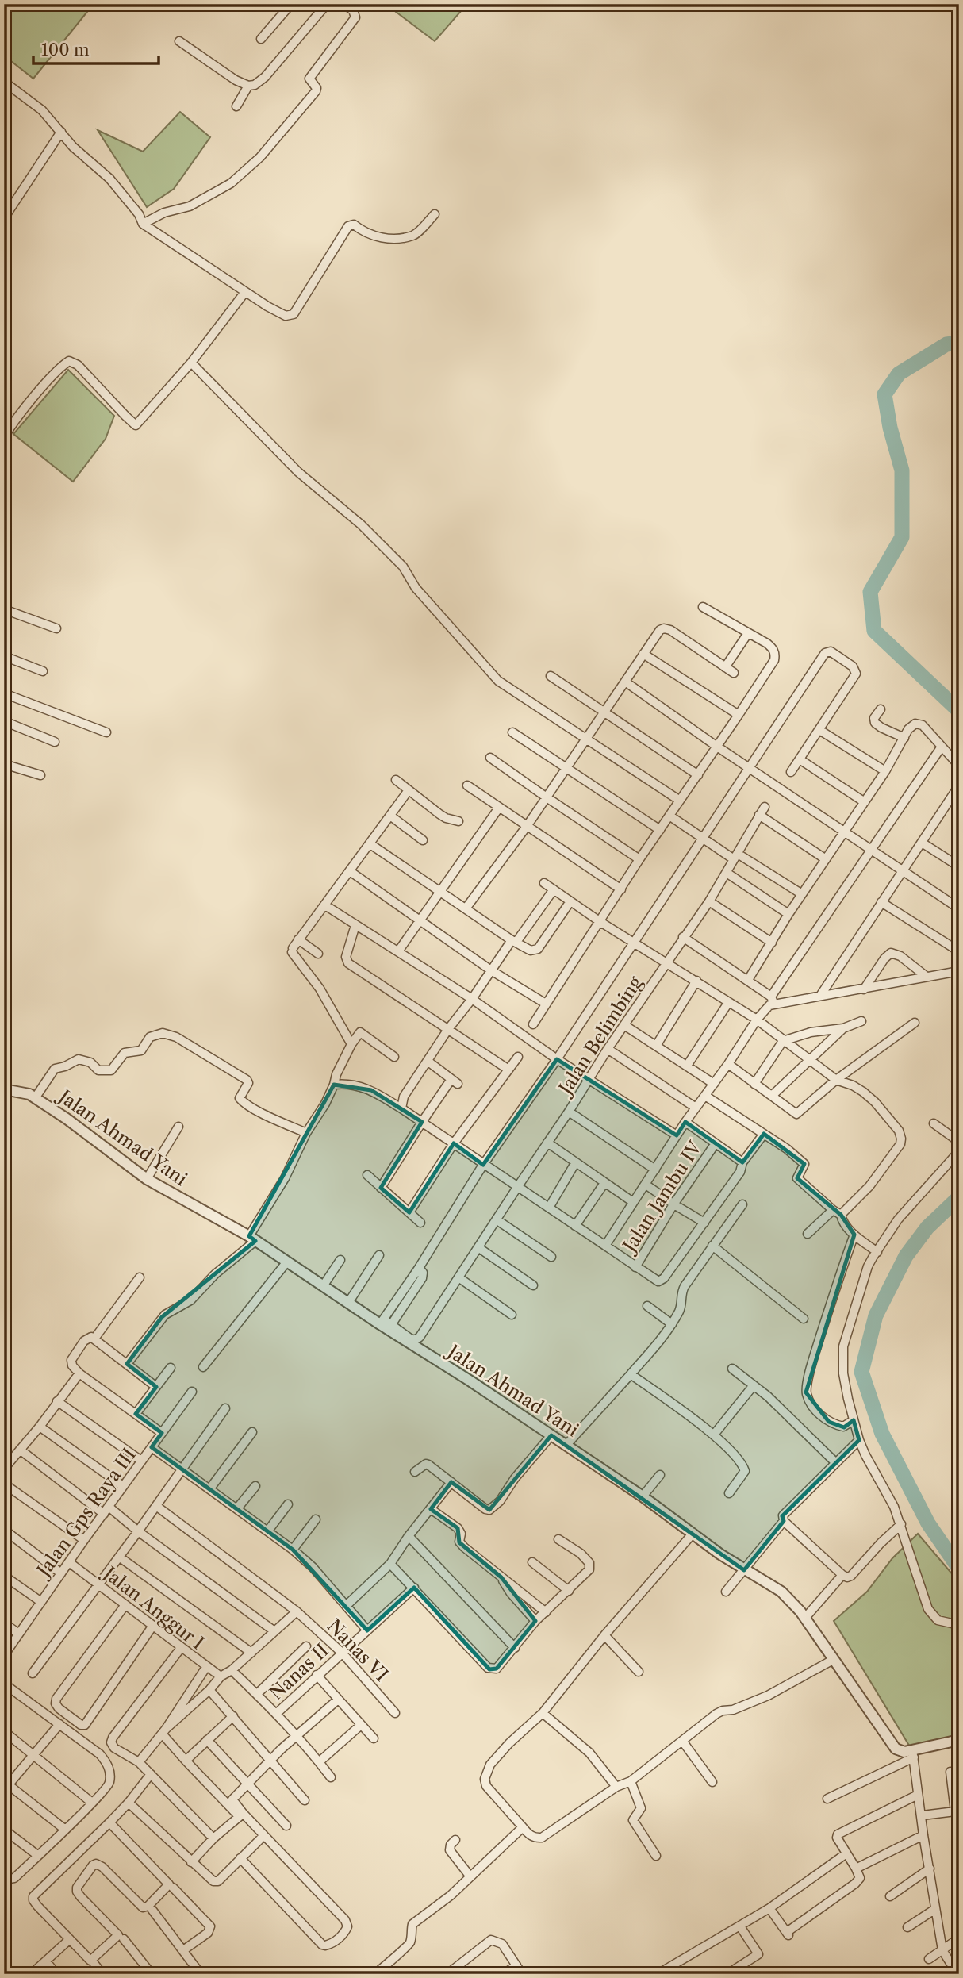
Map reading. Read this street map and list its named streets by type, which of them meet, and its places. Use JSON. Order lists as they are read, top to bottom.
{
  "streets": {
    "street": [
      "Jalan Belimbing",
      "Jalan Ahmad Yani",
      "Jalan Jambu IV",
      "Jalan Gps Raya III",
      "Jalan Anggur I",
      "Nanas VI",
      "Nanas II"
    ]
  },
  "crossings": [
    ["Jalan Gps Raya III", "Jalan Anggur I"],
    ["Nanas VI", "Nanas II"]
  ],
  "scale_bar": "100 m"
}
